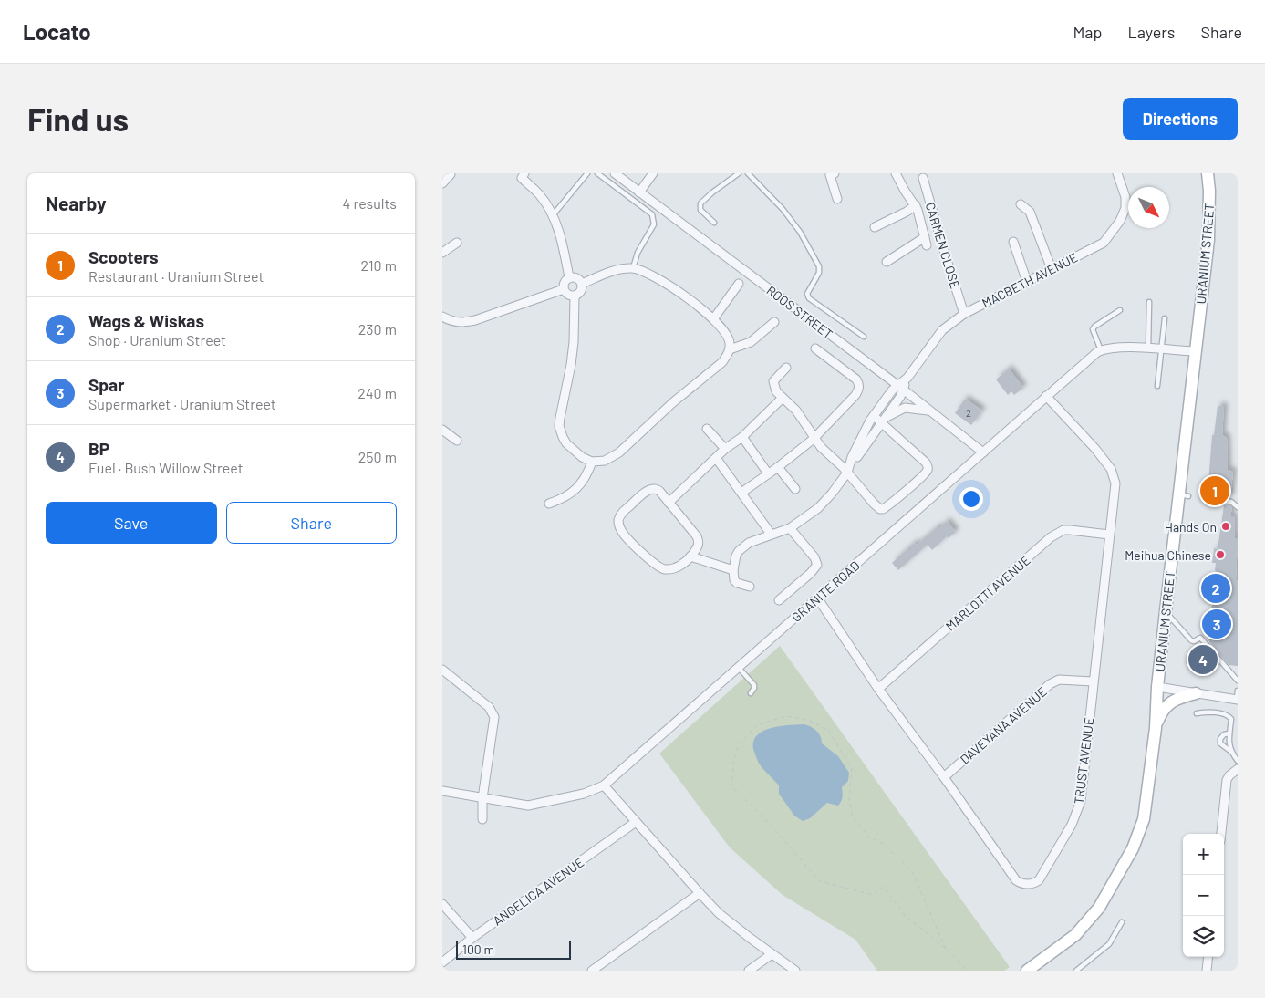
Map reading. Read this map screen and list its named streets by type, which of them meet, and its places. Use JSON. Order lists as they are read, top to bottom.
{
  "streets": {
    "street": [
      "CARMEN CLOSE",
      "URANIUM STREET",
      "MACBETH AVENUE",
      "ROOS STREET",
      "GRANITE ROAD",
      "MARLOTTI AVENUE",
      "DAVEYANA AVENUE",
      "TRUST AVENUE",
      "ANGELICA AVENUE"
    ]
  },
  "crossings": [
    ["CARMEN CLOSE", "MACBETH AVENUE"],
    ["URANIUM STREET", "GRANITE ROAD"],
    ["MACBETH AVENUE", "ROOS STREET"],
    ["ROOS STREET", "GRANITE ROAD"],
    ["GRANITE ROAD", "TRUST AVENUE"],
    ["MARLOTTI AVENUE", "TRUST AVENUE"],
    ["DAVEYANA AVENUE", "TRUST AVENUE"]
  ],
  "places": ["Hands On", "Meihua Chinese"],
  "house_numbers": ["2"],
  "scale_bar": "100 m",
  "north": "bottom right",
  "page": {
    "header": "Locato",
    "nav": ["Map", "Layers", "Share"],
    "buttons": [
      "Directions",
      ["Save", "Share"]
    ],
    "title": "Find us",
    "heading": ["Nearby", "4 results"],
    "list": [
      {
        "mark": "1",
        "name": "Scooters",
        "note": "Restaurant · Uranium Street",
        "value": "210 m"
      },
      {
        "mark": "2",
        "name": "Wags & Wiskas",
        "note": "Shop · Uranium Street",
        "value": "230 m"
      },
      {
        "mark": "3",
        "name": "Spar",
        "note": "Supermarket · Uranium Street",
        "value": "240 m"
      },
      {
        "mark": "4",
        "name": "BP",
        "note": "Fuel · Bush Willow Street",
        "value": "250 m"
      }
    ],
    "pins": [
      "1",
      "2",
      "3",
      "4"
    ],
    "map_buttons": ["+", "−"],
    "scale": "100 m"
  }
}
